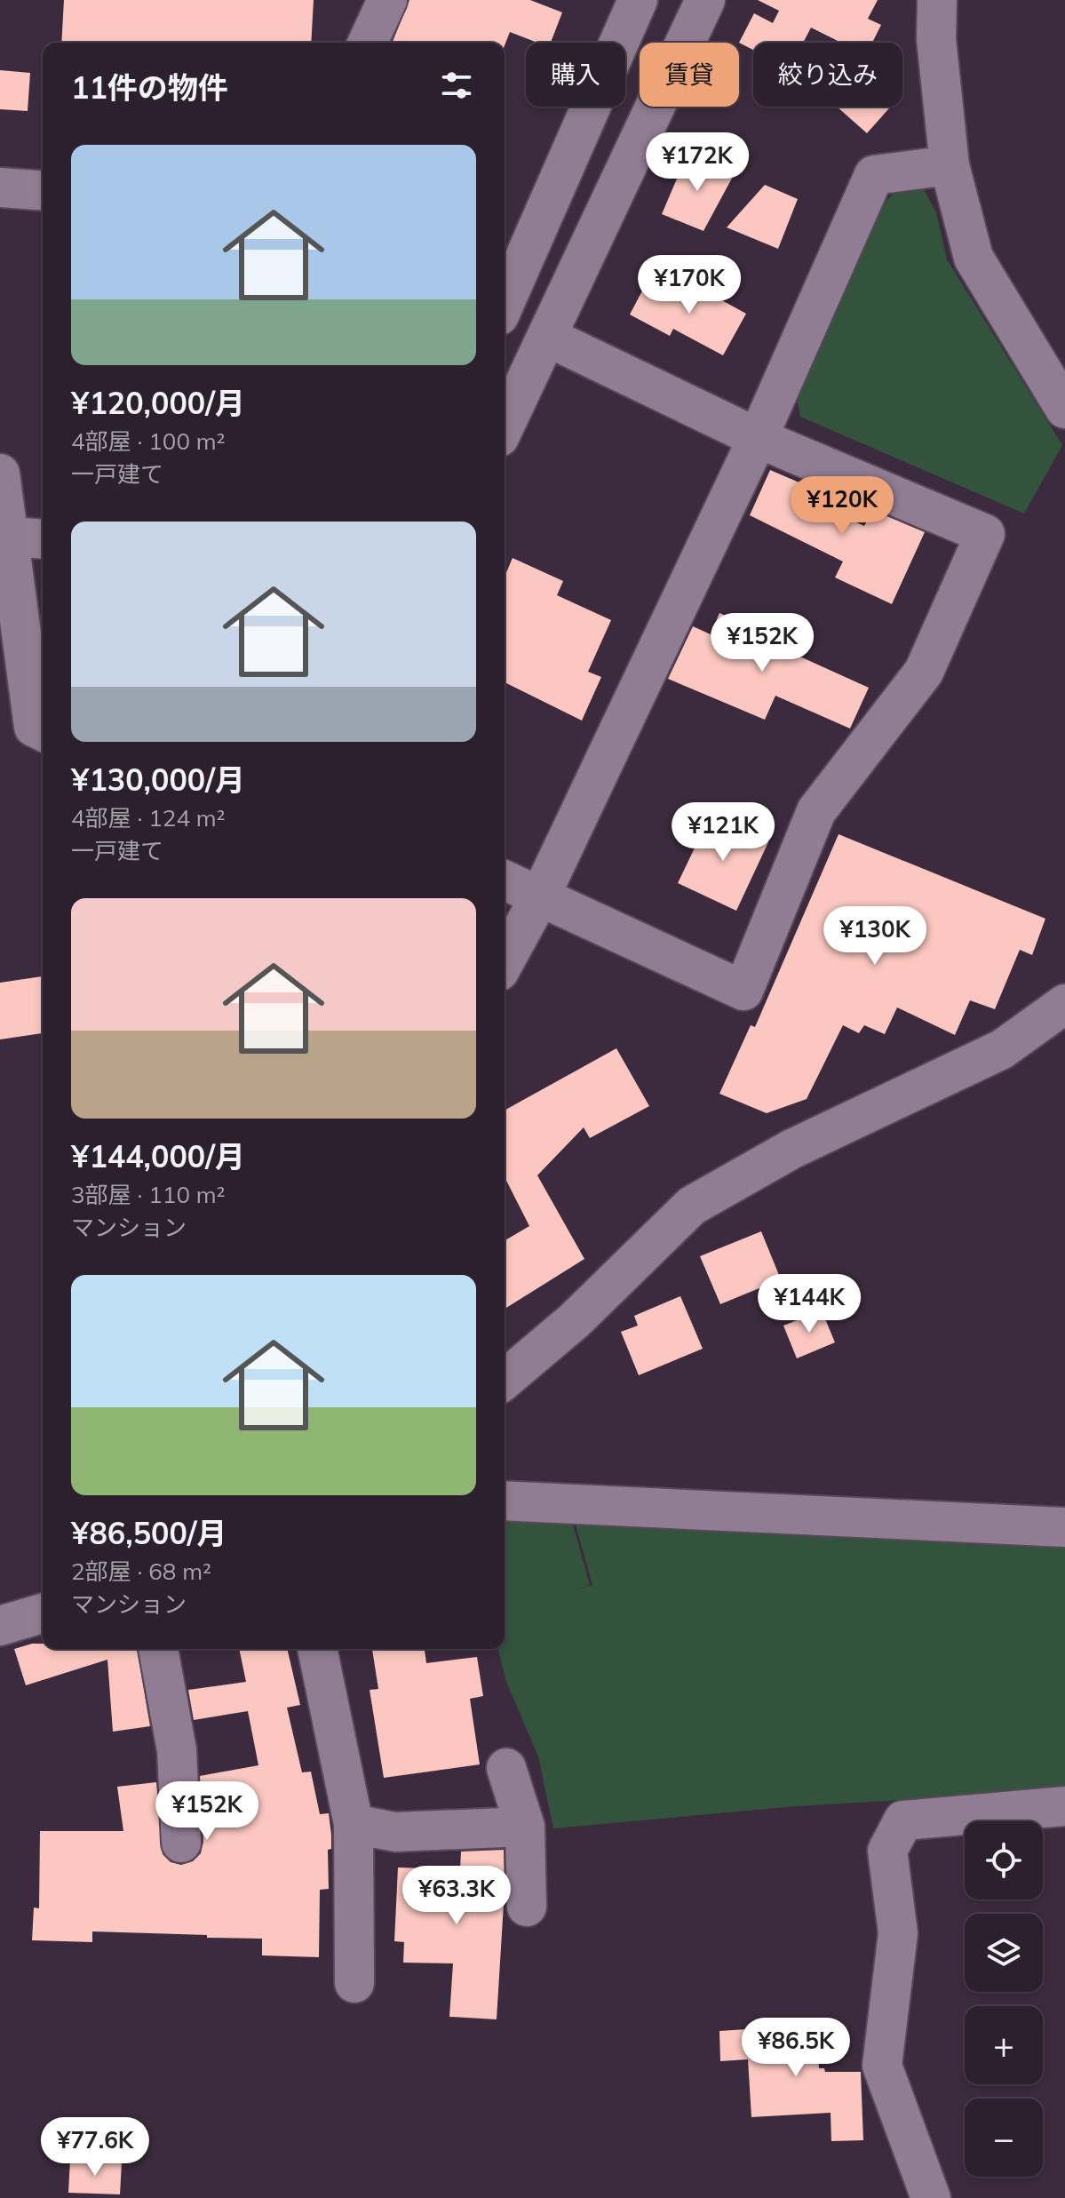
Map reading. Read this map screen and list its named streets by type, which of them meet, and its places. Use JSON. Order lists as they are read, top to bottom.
{
  "page": {
    "chip": ["購入", "賃貸", "絞り込み"],
    "heading": "11件の物件",
    "list": [
      {
        "name": "¥120,000/月",
        "note": "4部屋 · 100 m² · 一戸建て"
      },
      {
        "name": "¥130,000/月",
        "note": "4部屋 · 124 m² · 一戸建て"
      },
      {
        "name": "¥144,000/月",
        "note": "3部屋 · 110 m² · マンション"
      },
      {
        "name": "¥86,500/月",
        "note": "2部屋 · 68 m² · マンション"
      }
    ],
    "price": [
      "¥172K",
      "¥170K",
      "¥120K",
      "¥152K",
      "¥121K",
      "¥130K",
      "¥144K",
      "¥152K",
      "¥63.3K",
      "¥86.5K",
      "¥77.6K"
    ],
    "map_buttons": ["+", "−"]
  }
}
